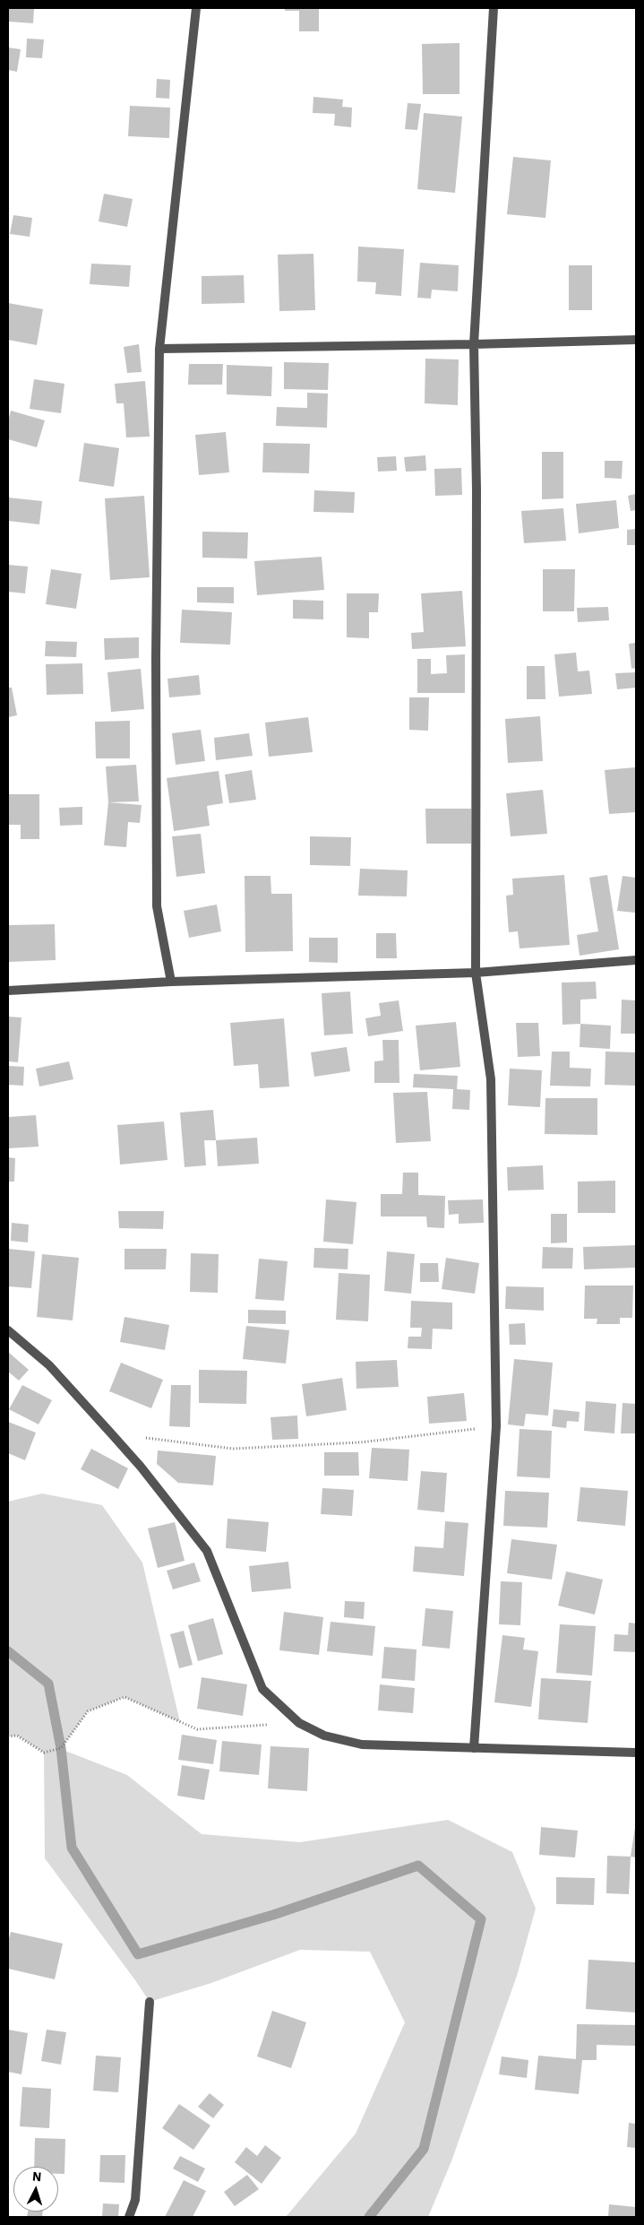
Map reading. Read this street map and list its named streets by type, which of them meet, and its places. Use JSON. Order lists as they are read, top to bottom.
{
  "north": "top"
}
